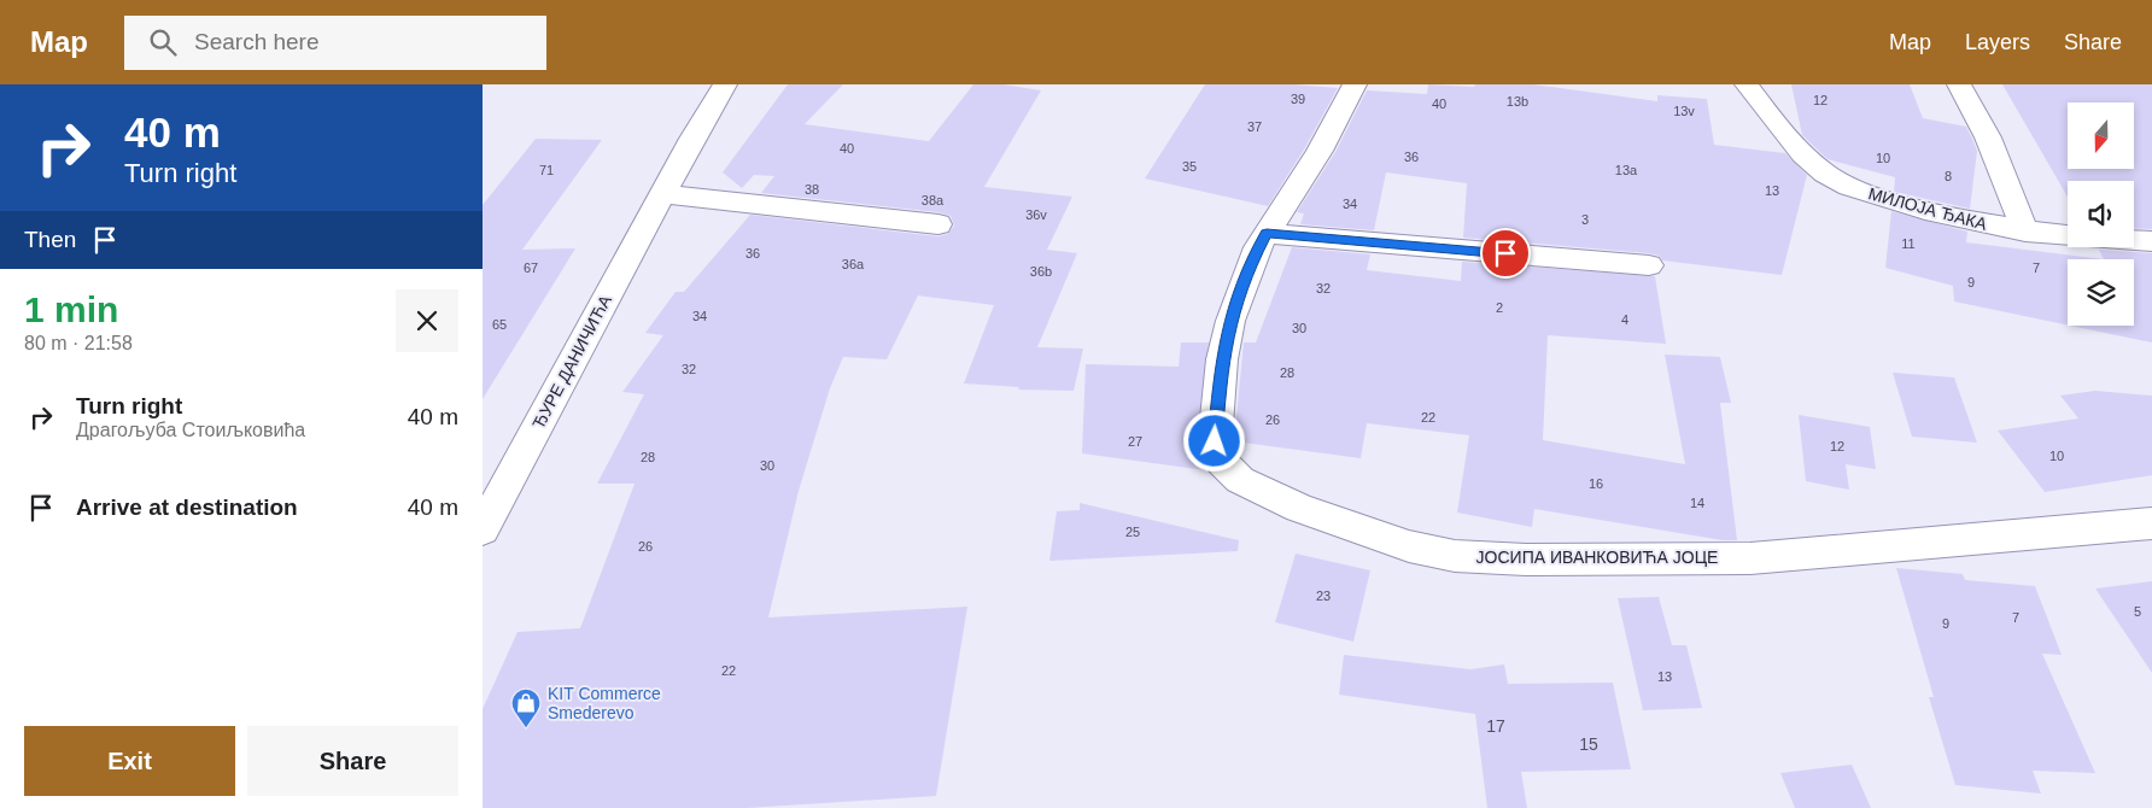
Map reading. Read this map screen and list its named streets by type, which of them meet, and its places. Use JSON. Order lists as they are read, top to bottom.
{
  "streets": {
    "street": ["МИЛОЈА ЂАКА", "ЂУРЕ ДАНИЧИЋА", "ЈОСИПА ИВАНКОВИЋА ЈОЦЕ"]
  },
  "places": {
    "shop": ["KIT Commerce Smederevo"]
  },
  "house_numbers": [
    "39",
    "12",
    "13b",
    "40",
    "13v",
    "37",
    "40",
    "36",
    "10",
    "35",
    "71",
    "13a",
    "8",
    "38",
    "13",
    "38a",
    "34",
    "36v",
    "3",
    "11",
    "36",
    "36a",
    "67",
    "7",
    "36b",
    "9",
    "32",
    "2",
    "34",
    "4",
    "65",
    "30",
    "32",
    "28",
    "22",
    "26",
    "27",
    "12",
    "10",
    "28",
    "30",
    "16",
    "14",
    "25",
    "26",
    "23",
    "5",
    "7",
    "9",
    "22",
    "13",
    "17",
    "15"
  ],
  "north": "bottom",
  "page": {
    "header": "Map",
    "search": "Search here",
    "nav": ["Map", "Layers", "Share"],
    "turn": ["40 m", "Turn right"],
    "then": "Then",
    "heading": ["1 min", "80 m · 21:58"],
    "list": [
      {
        "name": "Turn right",
        "note": "Драгољуба Стоиљковића",
        "value": "40 m"
      },
      {
        "name": "Arrive at destination",
        "value": "40 m"
      }
    ],
    "buttons": ["Exit", "Share"]
  }
}
